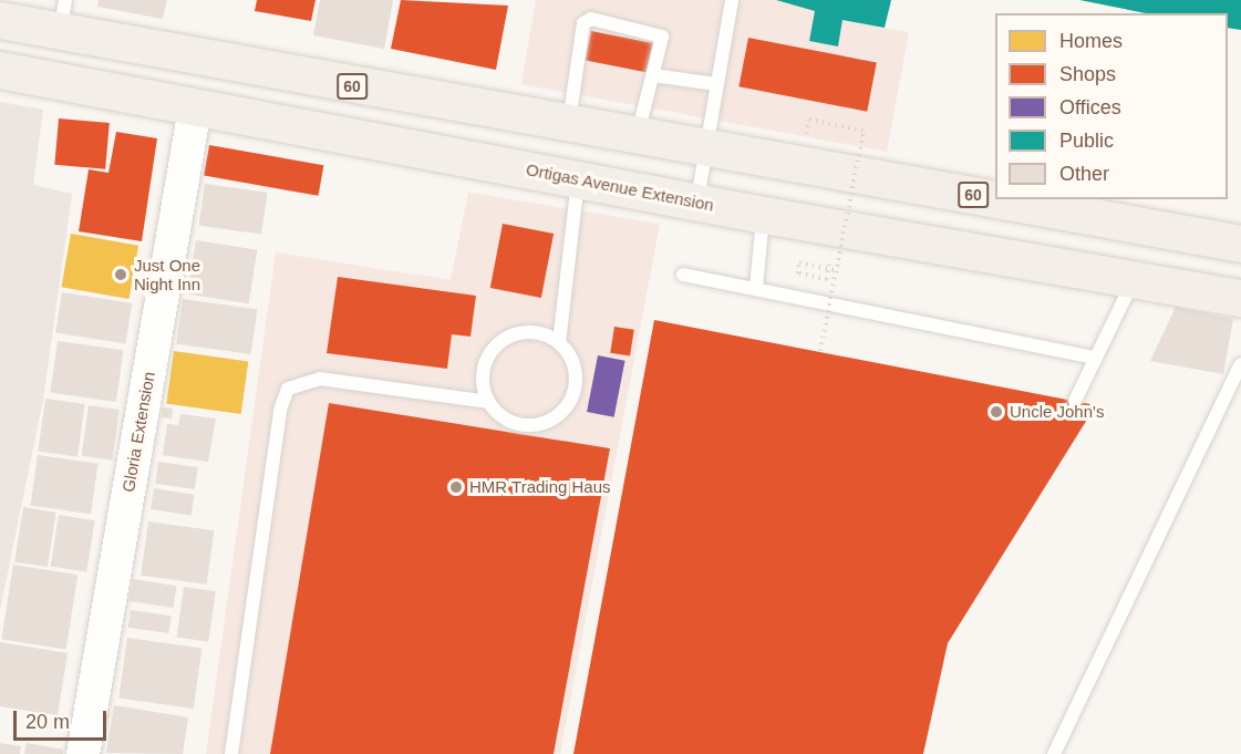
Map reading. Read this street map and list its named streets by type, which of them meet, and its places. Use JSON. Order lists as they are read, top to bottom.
{
  "streets": {
    "main road": ["60", "Ortigas Avenue Extension"],
    "street": ["Gloria Extension"]
  },
  "crossings": [
    ["Ortigas Avenue Extension", "Gloria Extension"]
  ],
  "places": ["Just One Night Inn", "Uncle John's", "HMR Trading Haus"],
  "legend": [
    "Homes",
    "Shops",
    "Offices",
    "Public",
    "Other"
  ],
  "scale_bar": "20 m"
}
